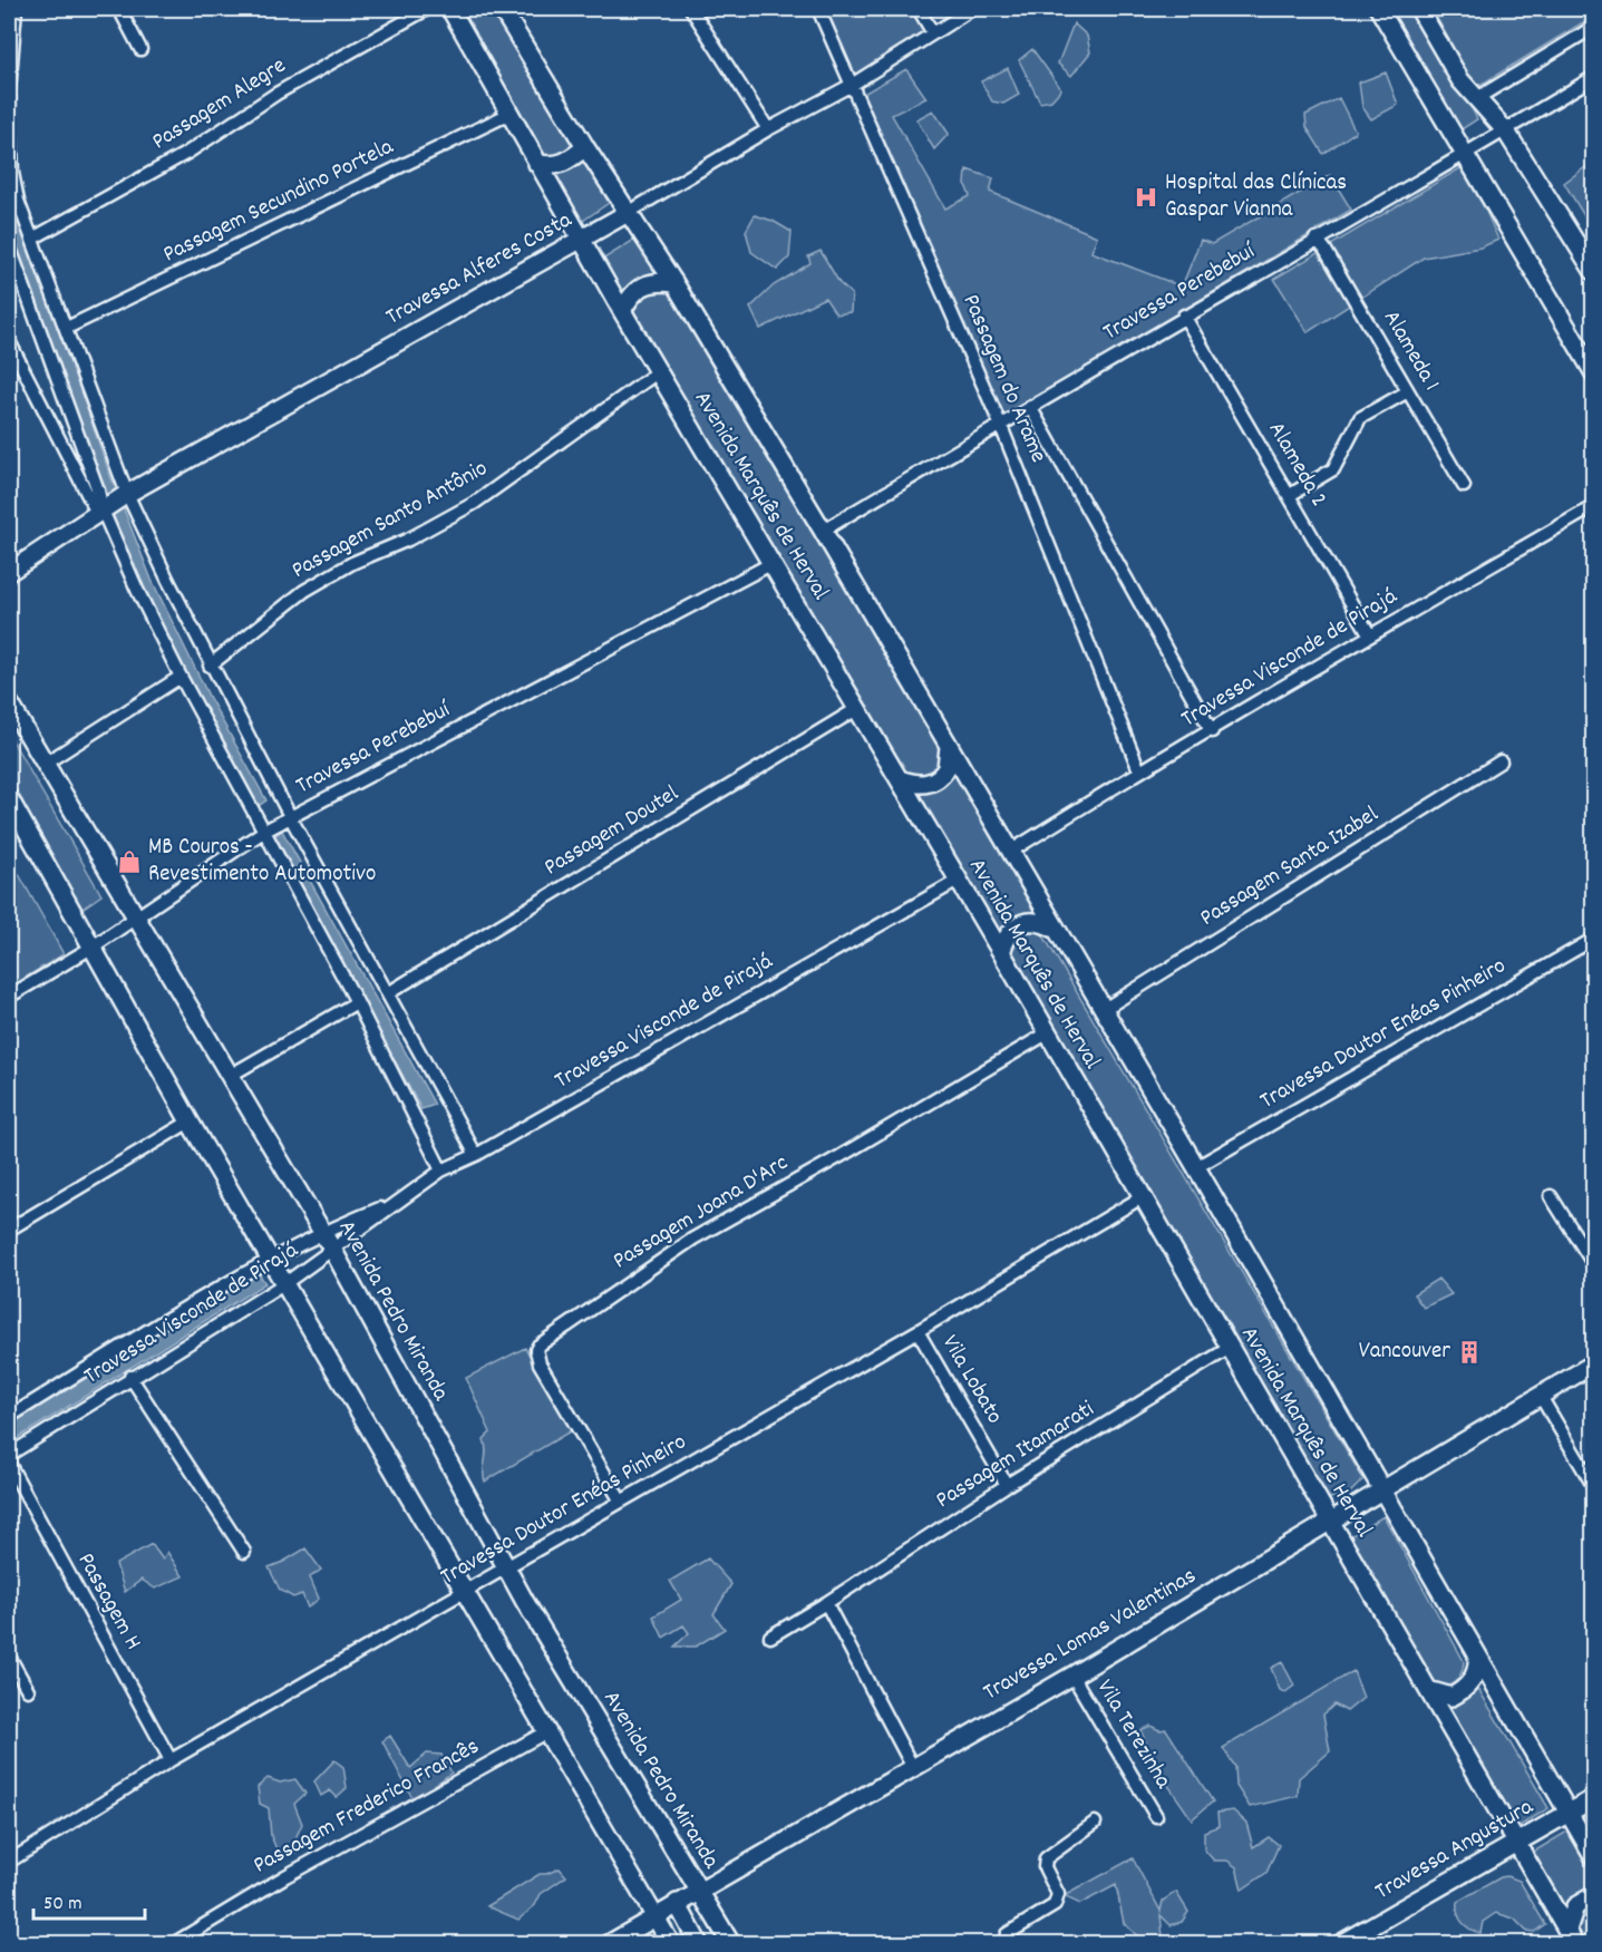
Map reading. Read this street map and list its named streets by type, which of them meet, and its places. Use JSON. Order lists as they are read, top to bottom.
{
  "streets": {
    "main road": [
      "Travessa Alferes Costa",
      "Avenida Marquês de Herval",
      "Avenida Pedro Miranda",
      "Travessa Lomas Valentinas",
      "Travessa Angustura"
    ],
    "street": [
      "Passagem Alegre",
      "Passagem Secundino Portela",
      "Travessa Perebebuí",
      "Alameda 1",
      "Passagem do Arame",
      "Alameda 2",
      "Passagem Santo Antônio",
      "Travessa Visconde de Pirajá",
      "Passagem Doutel",
      "Passagem Santa Izabel",
      "Travessa Doutor Enéas Pinheiro",
      "Passagem Joana D'Arc",
      "Vila Lobato",
      "Passagem Itamarati",
      "Passagem H",
      "Vila Terezinha",
      "Passagem Frederico Francês"
    ]
  },
  "crossings": [
    ["Passagem Secundino Portela", "Avenida Marquês de Herval"],
    ["Travessa Alferes Costa", "Passagem do Arame"],
    ["Travessa Alferes Costa", "Avenida Marquês de Herval"],
    ["Travessa Perebebuí", "Alameda 1"],
    ["Travessa Perebebuí", "Passagem do Arame"],
    ["Travessa Perebebuí", "Alameda 2"],
    ["Travessa Perebebuí", "Avenida Marquês de Herval"],
    ["Travessa Perebebuí", "Avenida Pedro Miranda"],
    ["Passagem do Arame", "Travessa Visconde de Pirajá"],
    ["Alameda 2", "Travessa Visconde de Pirajá"],
    ["Avenida Marquês de Herval", "Passagem Santo Antônio"],
    ["Avenida Marquês de Herval", "Travessa Visconde de Pirajá"],
    ["Avenida Marquês de Herval", "Passagem Doutel"],
    ["Avenida Marquês de Herval", "Passagem Santa Izabel"],
    ["Avenida Marquês de Herval", "Travessa Doutor Enéas Pinheiro"],
    ["Avenida Marquês de Herval", "Passagem Joana D'Arc"],
    ["Avenida Marquês de Herval", "Passagem Itamarati"],
    ["Avenida Marquês de Herval", "Travessa Lomas Valentinas"],
    ["Avenida Marquês de Herval", "Travessa Angustura"],
    ["Travessa Visconde de Pirajá", "Avenida Pedro Miranda"],
    ["Travessa Doutor Enéas Pinheiro", "Passagem Joana D'Arc"],
    ["Travessa Doutor Enéas Pinheiro", "Avenida Pedro Miranda"],
    ["Travessa Doutor Enéas Pinheiro", "Vila Lobato"],
    ["Travessa Doutor Enéas Pinheiro", "Passagem H"],
    ["Avenida Pedro Miranda", "Travessa Lomas Valentinas"],
    ["Vila Lobato", "Passagem Itamarati"],
    ["Travessa Lomas Valentinas", "Vila Terezinha"]
  ],
  "places": {
    "hospital": ["Hospital das Clínicas Gaspar Vianna"],
    "shop": ["MB Couros - Revestimento Automotivo"],
    "building": ["Vancouver"]
  },
  "scale_bar": "50 m"
}
